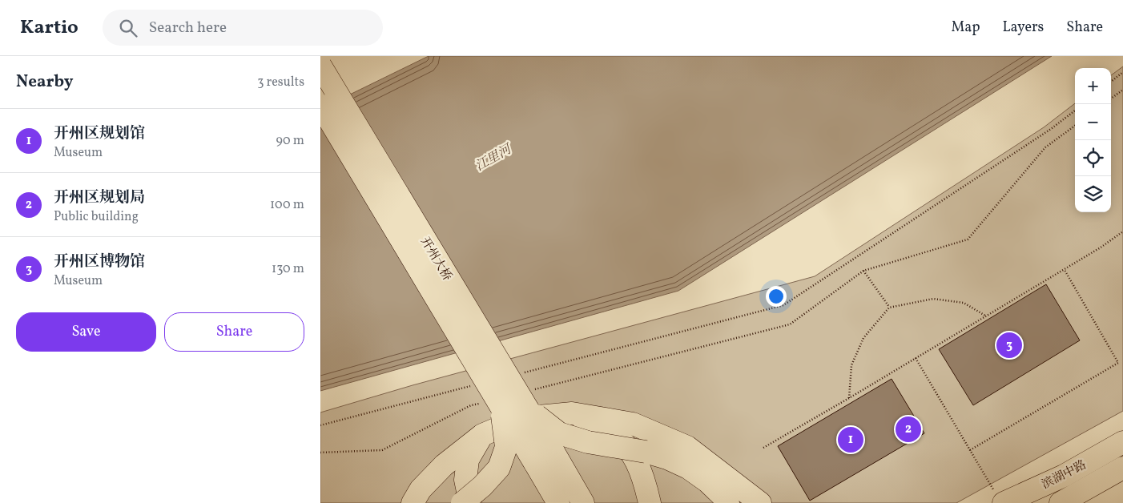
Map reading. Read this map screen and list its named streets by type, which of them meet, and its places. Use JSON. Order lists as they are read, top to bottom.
{
  "streets": {
    "main road": ["开州大桥", "滨湖中路"]
  },
  "water": ["江里河"],
  "page": {
    "header": "Kartio",
    "search": "Search here",
    "nav": ["Map", "Layers", "Share"],
    "heading": ["Nearby", "3 results"],
    "map_buttons": ["+", "−"],
    "list": [
      {
        "mark": "1",
        "name": "开州区规划馆",
        "note": "Museum",
        "value": "90 m"
      },
      {
        "mark": "2",
        "name": "开州区规划局",
        "note": "Public building",
        "value": "100 m"
      },
      {
        "mark": "3",
        "name": "开州区博物馆",
        "note": "Museum",
        "value": "130 m"
      }
    ],
    "buttons": ["Save", "Share"],
    "pins": ["3", "2", "1"]
  }
}
